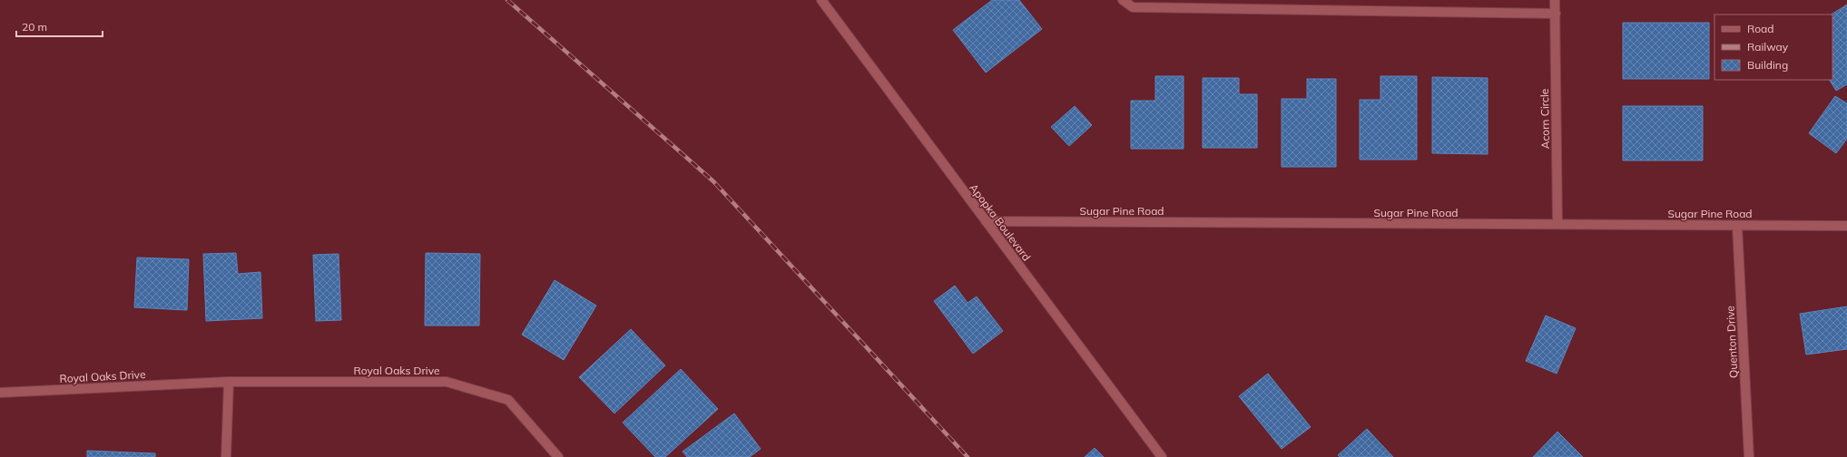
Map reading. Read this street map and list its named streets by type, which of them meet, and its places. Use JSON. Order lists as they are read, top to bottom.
{
  "streets": {
    "street": [
      "Acorn Circle",
      "Sugar Pine Road",
      "Apopka Boulevard",
      "Quenton Drive",
      "Royal Oaks Drive"
    ]
  },
  "crossings": [
    ["Acorn Circle", "Sugar Pine Road"],
    ["Sugar Pine Road", "Apopka Boulevard"],
    ["Sugar Pine Road", "Quenton Drive"]
  ],
  "legend": ["Road", "Railway", "Building"],
  "scale_bar": "20 m"
}
